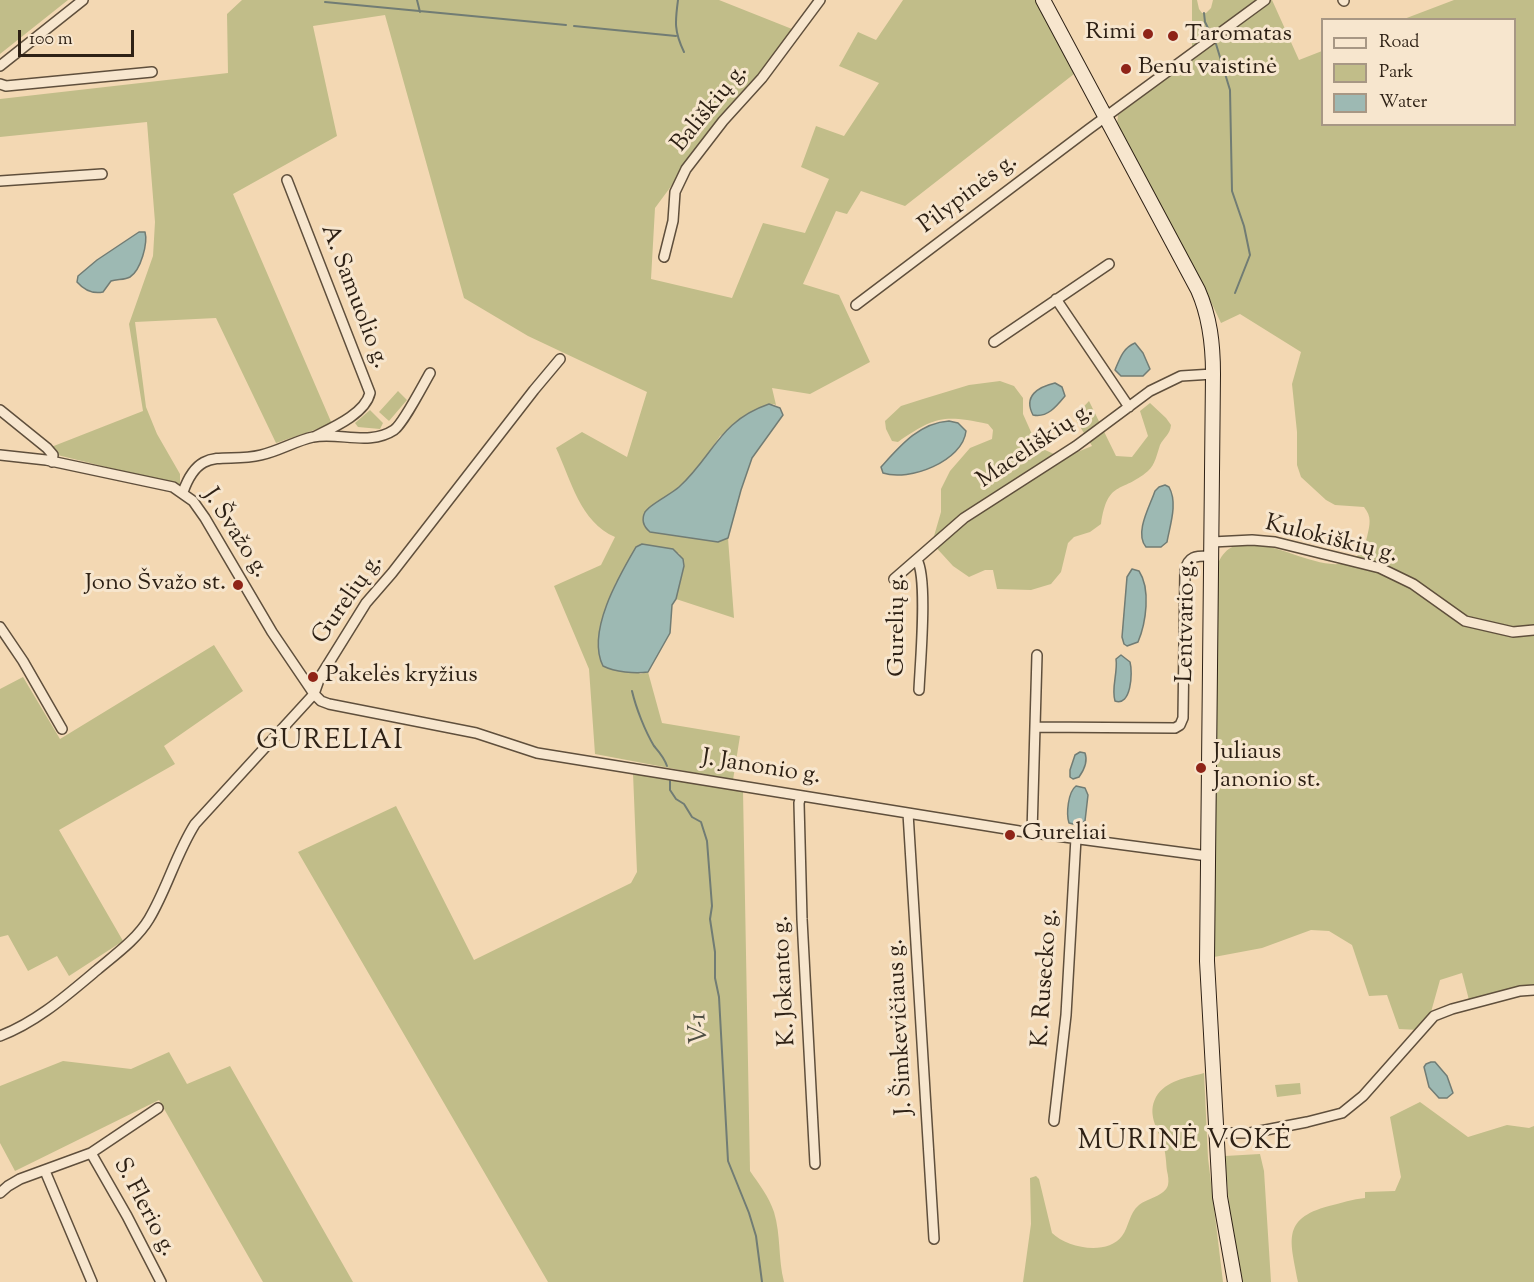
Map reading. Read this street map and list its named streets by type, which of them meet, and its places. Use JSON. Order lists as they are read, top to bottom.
{
  "streets": {
    "main road": ["Lentvario g."],
    "street": [
      "Bališkių g.",
      "Pilypinės g.",
      "A. Samuolio g.",
      "Maceliškių g.",
      "J. Švažo g.",
      "Kulokiškių g.",
      "Gurelių g.",
      "J. Janonio g.",
      "K. Rusecko g.",
      "K. Jokanto g.",
      "J. Šimkevičiaus g.",
      "S. Flerio g."
    ]
  },
  "crossings": [
    ["Pilypinės g.", "Lentvario g."],
    ["Maceliškių g.", "Gurelių g."],
    ["Maceliškių g.", "Lentvario g."],
    ["J. Švažo g.", "Gurelių g."],
    ["J. Švažo g.", "J. Janonio g."],
    ["Kulokiškių g.", "Lentvario g."],
    ["Gurelių g.", "J. Janonio g."],
    ["Lentvario g.", "J. Janonio g."],
    ["J. Janonio g.", "K. Rusecko g."],
    ["J. Janonio g.", "K. Jokanto g."],
    ["J. Janonio g.", "J. Šimkevičiaus g."]
  ],
  "districts": ["GURELIAI", "MŪRINĖ VOKĖ"],
  "water": ["V-1"],
  "places": [
    "Rimi",
    "Taromatas",
    "Benu vaistinė",
    "Jono Švažo st.",
    "Pakelės kryžius",
    "Juliaus Janonio st.",
    "Gureliai"
  ],
  "legend": ["Road", "Park", "Water"],
  "scale_bar": "100 m"
}
